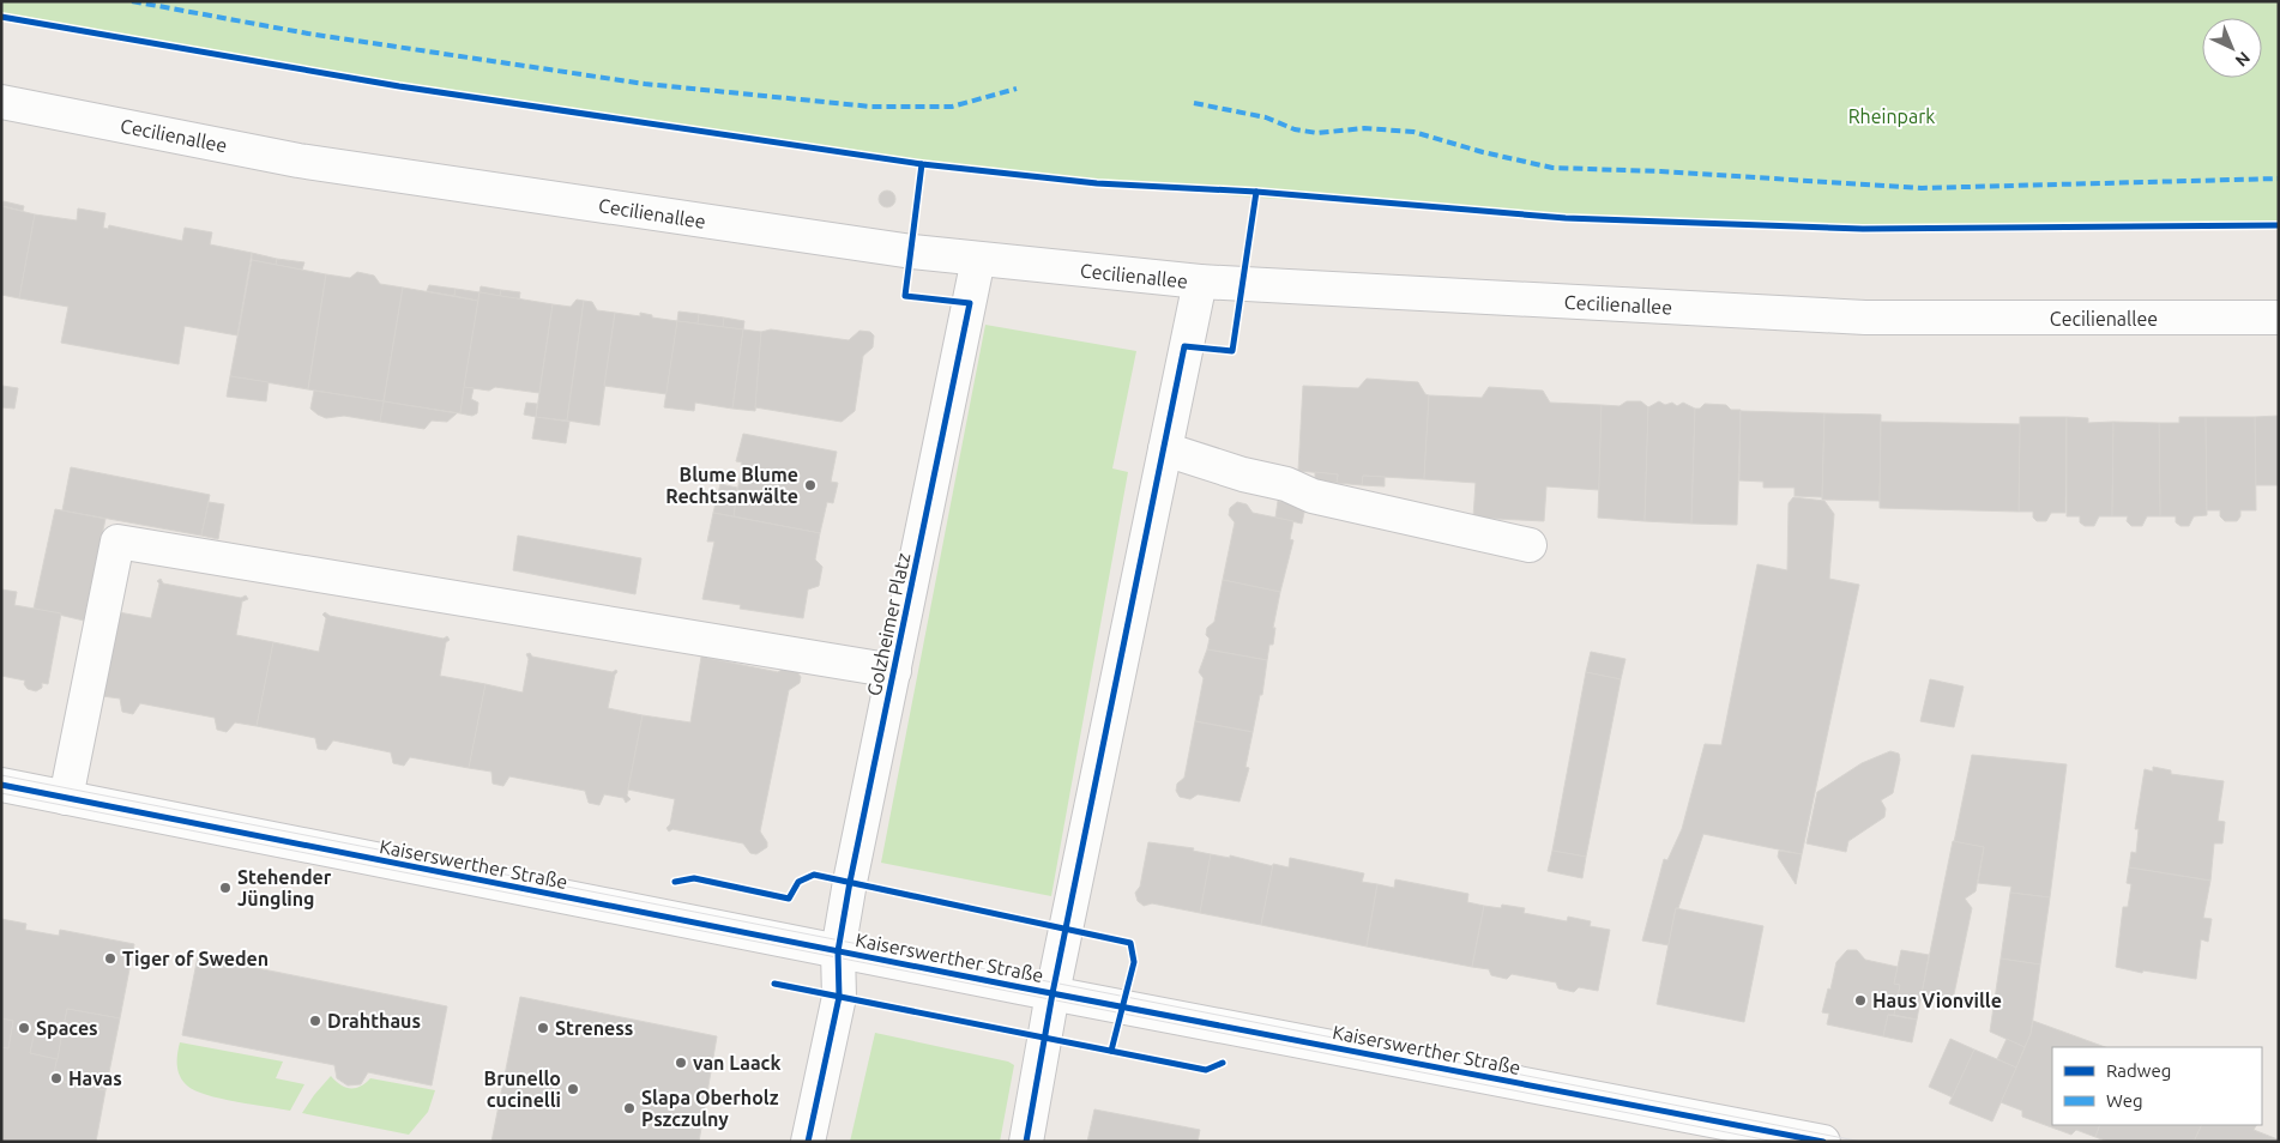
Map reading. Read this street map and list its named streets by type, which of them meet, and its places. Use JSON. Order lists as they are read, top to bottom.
{
  "streets": {
    "street": ["Cecilienallee", "Golzheimer Platz", "Kaiserswerther Straße"]
  },
  "crossings": [
    ["Cecilienallee", "Golzheimer Platz"],
    ["Golzheimer Platz", "Kaiserswerther Straße"]
  ],
  "parks": ["Rheinpark"],
  "places": [
    "Blume Blume Rechtsanwälte",
    "Stehender Jüngling",
    "Tiger of Sweden",
    "Haus Vionville",
    "Drahthaus",
    "Spaces",
    "Streness",
    "van Laack",
    "Havas",
    "Brunello cucinelli",
    "Slapa Oberholz Pszczulny"
  ],
  "legend": ["Radweg", "Weg"],
  "north": "bottom right"
}
